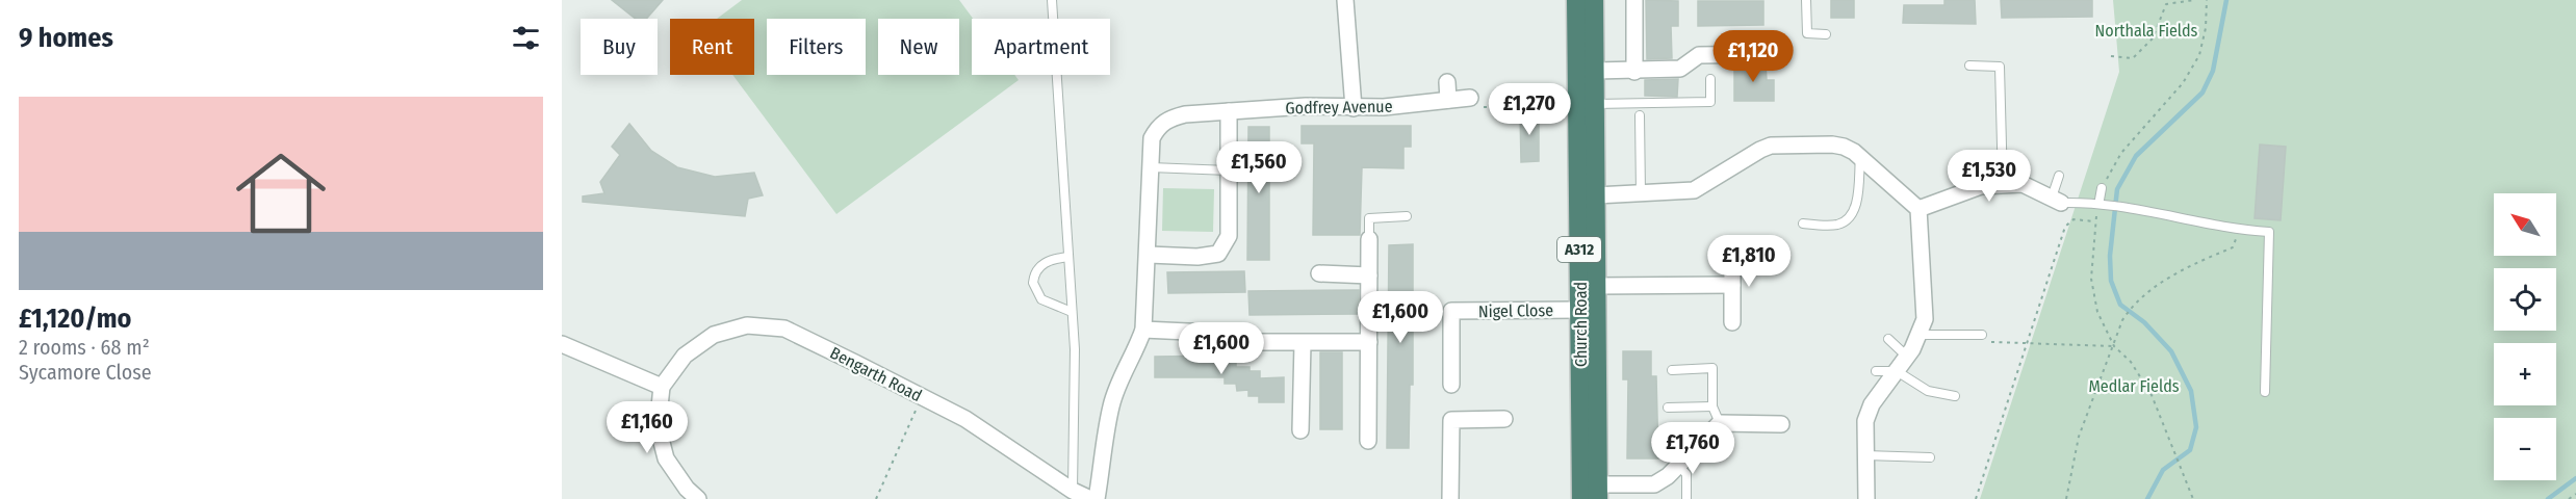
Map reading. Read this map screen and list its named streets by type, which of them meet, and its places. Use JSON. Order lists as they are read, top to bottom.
{
  "streets": {
    "highway": ["A312", "Church Road"],
    "street": ["Godfrey Avenue", "Nigel Close", "Bengarth Road"]
  },
  "crossings": [
    ["Nigel Close", "Church Road"]
  ],
  "parks": ["Northala Fields", "Medlar Fields"],
  "north": "top left",
  "page": {
    "heading": "9 homes",
    "chip": [
      "Buy",
      "Rent",
      "Filters",
      "New",
      "Apartment"
    ],
    "price": [
      "£1,120",
      "£1,270",
      "£1,560",
      "£1,530",
      "£1,810",
      "£1,600",
      "£1,600",
      "£1,160",
      "£1,760"
    ],
    "list": [
      {
        "name": "£1,120/mo",
        "note": "2 rooms · 68 m² · Sycamore Close"
      }
    ],
    "map_buttons": ["+", "−"]
  }
}
